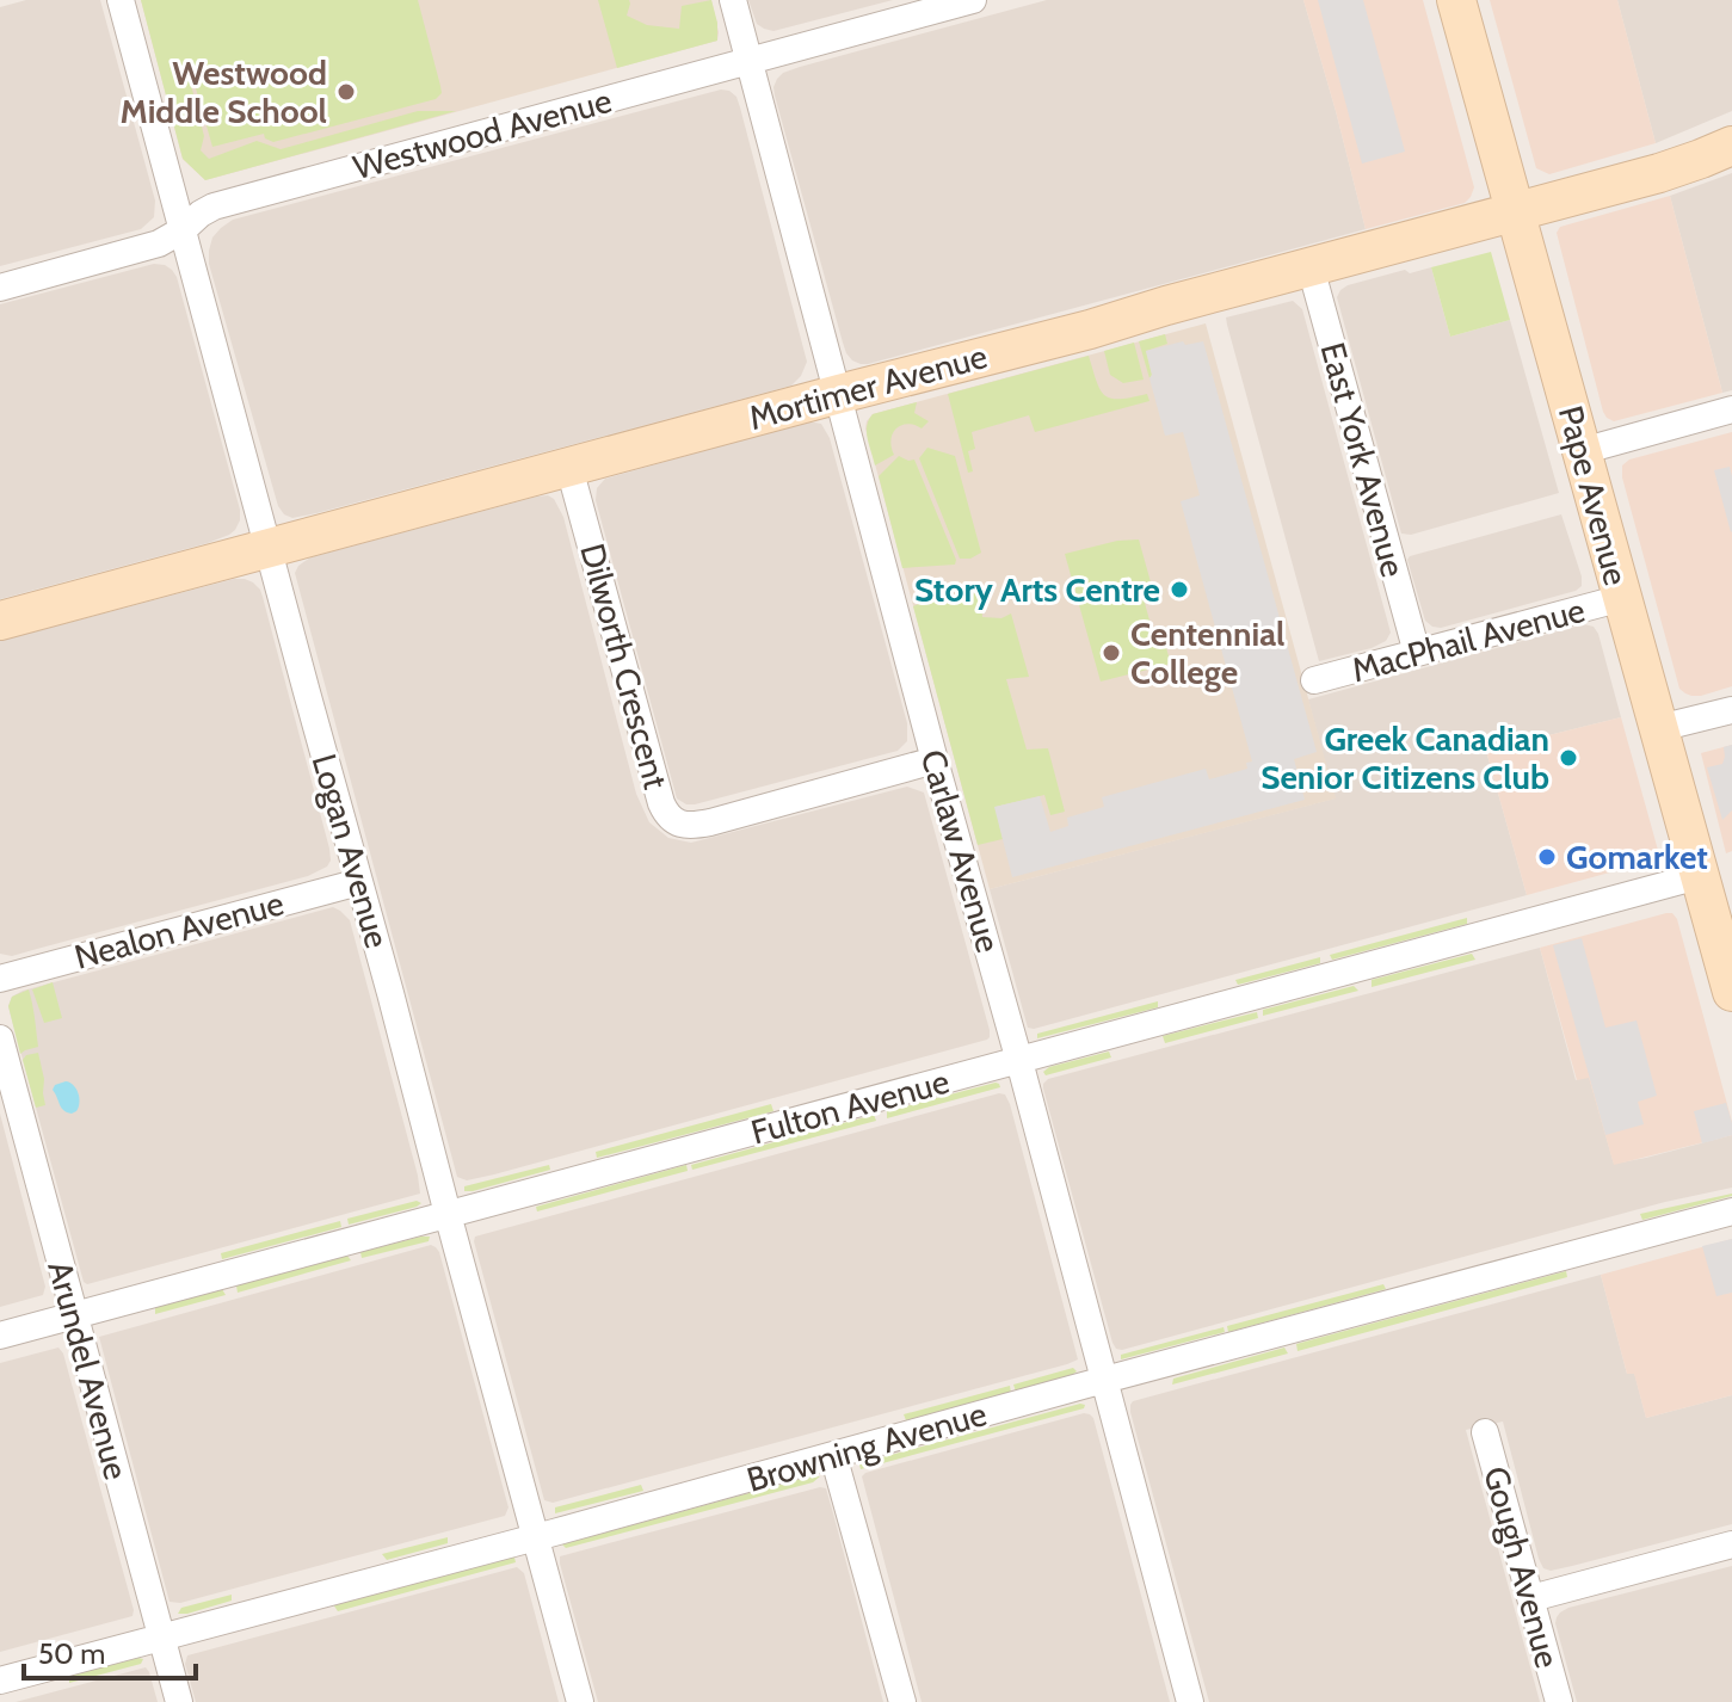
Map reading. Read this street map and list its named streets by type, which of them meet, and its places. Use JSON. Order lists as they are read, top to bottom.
{
  "streets": {
    "street": [
      "Westwood Avenue",
      "Mortimer Avenue",
      "East York Avenue",
      "Pape Avenue",
      "MacPhail Avenue",
      "Dilworth Crescent",
      "Logan Avenue",
      "Carlaw Avenue",
      "Nealon Avenue",
      "Fulton Avenue",
      "Arundel Avenue",
      "Browning Avenue",
      "Gough Avenue"
    ]
  },
  "crossings": [
    ["Westwood Avenue", "Logan Avenue"],
    ["Westwood Avenue", "Carlaw Avenue"],
    ["Mortimer Avenue", "East York Avenue"],
    ["Mortimer Avenue", "Pape Avenue"],
    ["Mortimer Avenue", "Dilworth Crescent"],
    ["Mortimer Avenue", "Logan Avenue"],
    ["Mortimer Avenue", "Carlaw Avenue"],
    ["East York Avenue", "MacPhail Avenue"],
    ["Pape Avenue", "MacPhail Avenue"],
    ["Pape Avenue", "Fulton Avenue"],
    ["Dilworth Crescent", "Carlaw Avenue"],
    ["Logan Avenue", "Nealon Avenue"],
    ["Logan Avenue", "Fulton Avenue"],
    ["Logan Avenue", "Browning Avenue"],
    ["Carlaw Avenue", "Fulton Avenue"],
    ["Carlaw Avenue", "Browning Avenue"],
    ["Fulton Avenue", "Arundel Avenue"],
    ["Arundel Avenue", "Browning Avenue"]
  ],
  "places": [
    "Westwood Middle School",
    "Story Arts Centre",
    "Centennial College",
    "Greek Canadian Senior Citizens Club",
    "Gomarket"
  ],
  "scale_bar": "50 m"
}
